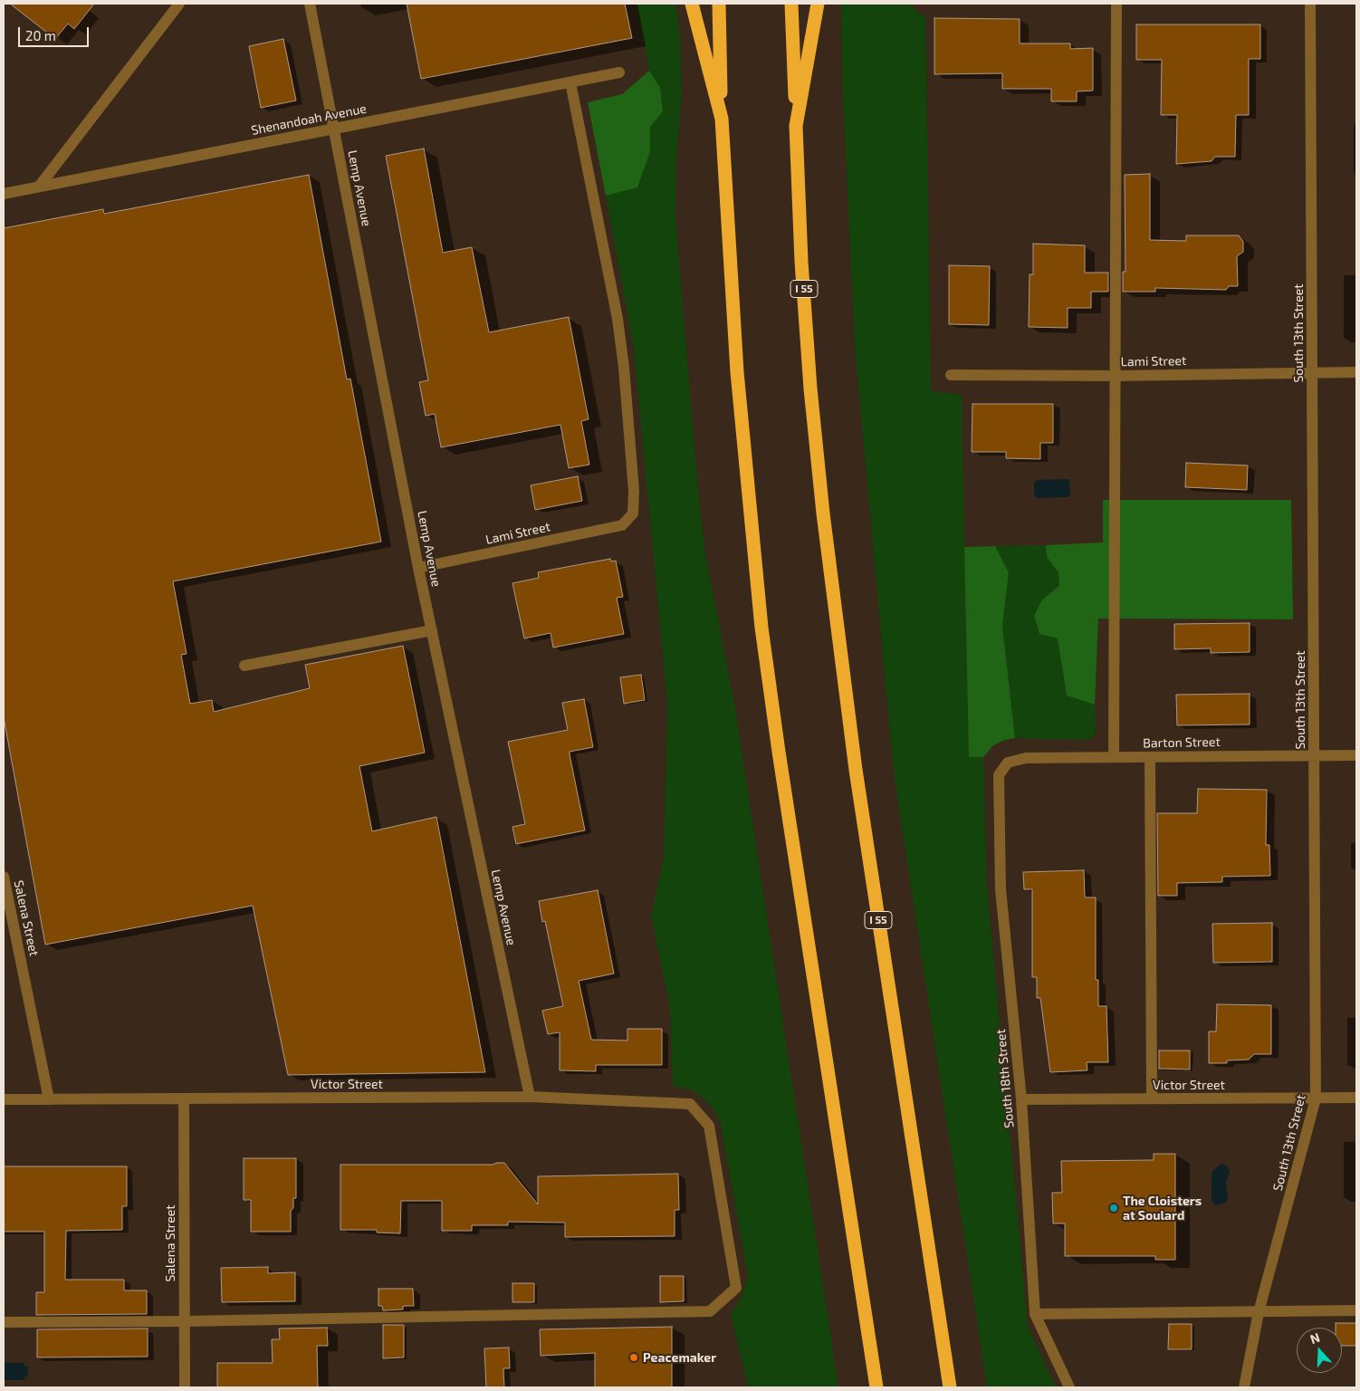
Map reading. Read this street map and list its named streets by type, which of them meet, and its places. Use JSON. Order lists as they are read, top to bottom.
{
  "streets": {
    "highway": ["I 55"],
    "street": [
      "Shenandoah Avenue",
      "Lemp Avenue",
      "South 13th Street",
      "Lami Street",
      "Barton Street",
      "Salena Street",
      "South 18th Street",
      "Victor Street"
    ]
  },
  "crossings": [
    ["Shenandoah Avenue", "Lemp Avenue"],
    ["Shenandoah Avenue", "Lami Street"],
    ["Lemp Avenue", "Lami Street"],
    ["Lemp Avenue", "Victor Street"],
    ["South 13th Street", "Lami Street"],
    ["South 13th Street", "Barton Street"],
    ["South 13th Street", "Victor Street"],
    ["Barton Street", "South 18th Street"],
    ["Salena Street", "Victor Street"],
    ["South 18th Street", "Victor Street"]
  ],
  "places": ["The Cloisters at Soulard", "Peacemaker"],
  "scale_bar": "20 m",
  "north": "top"
}
